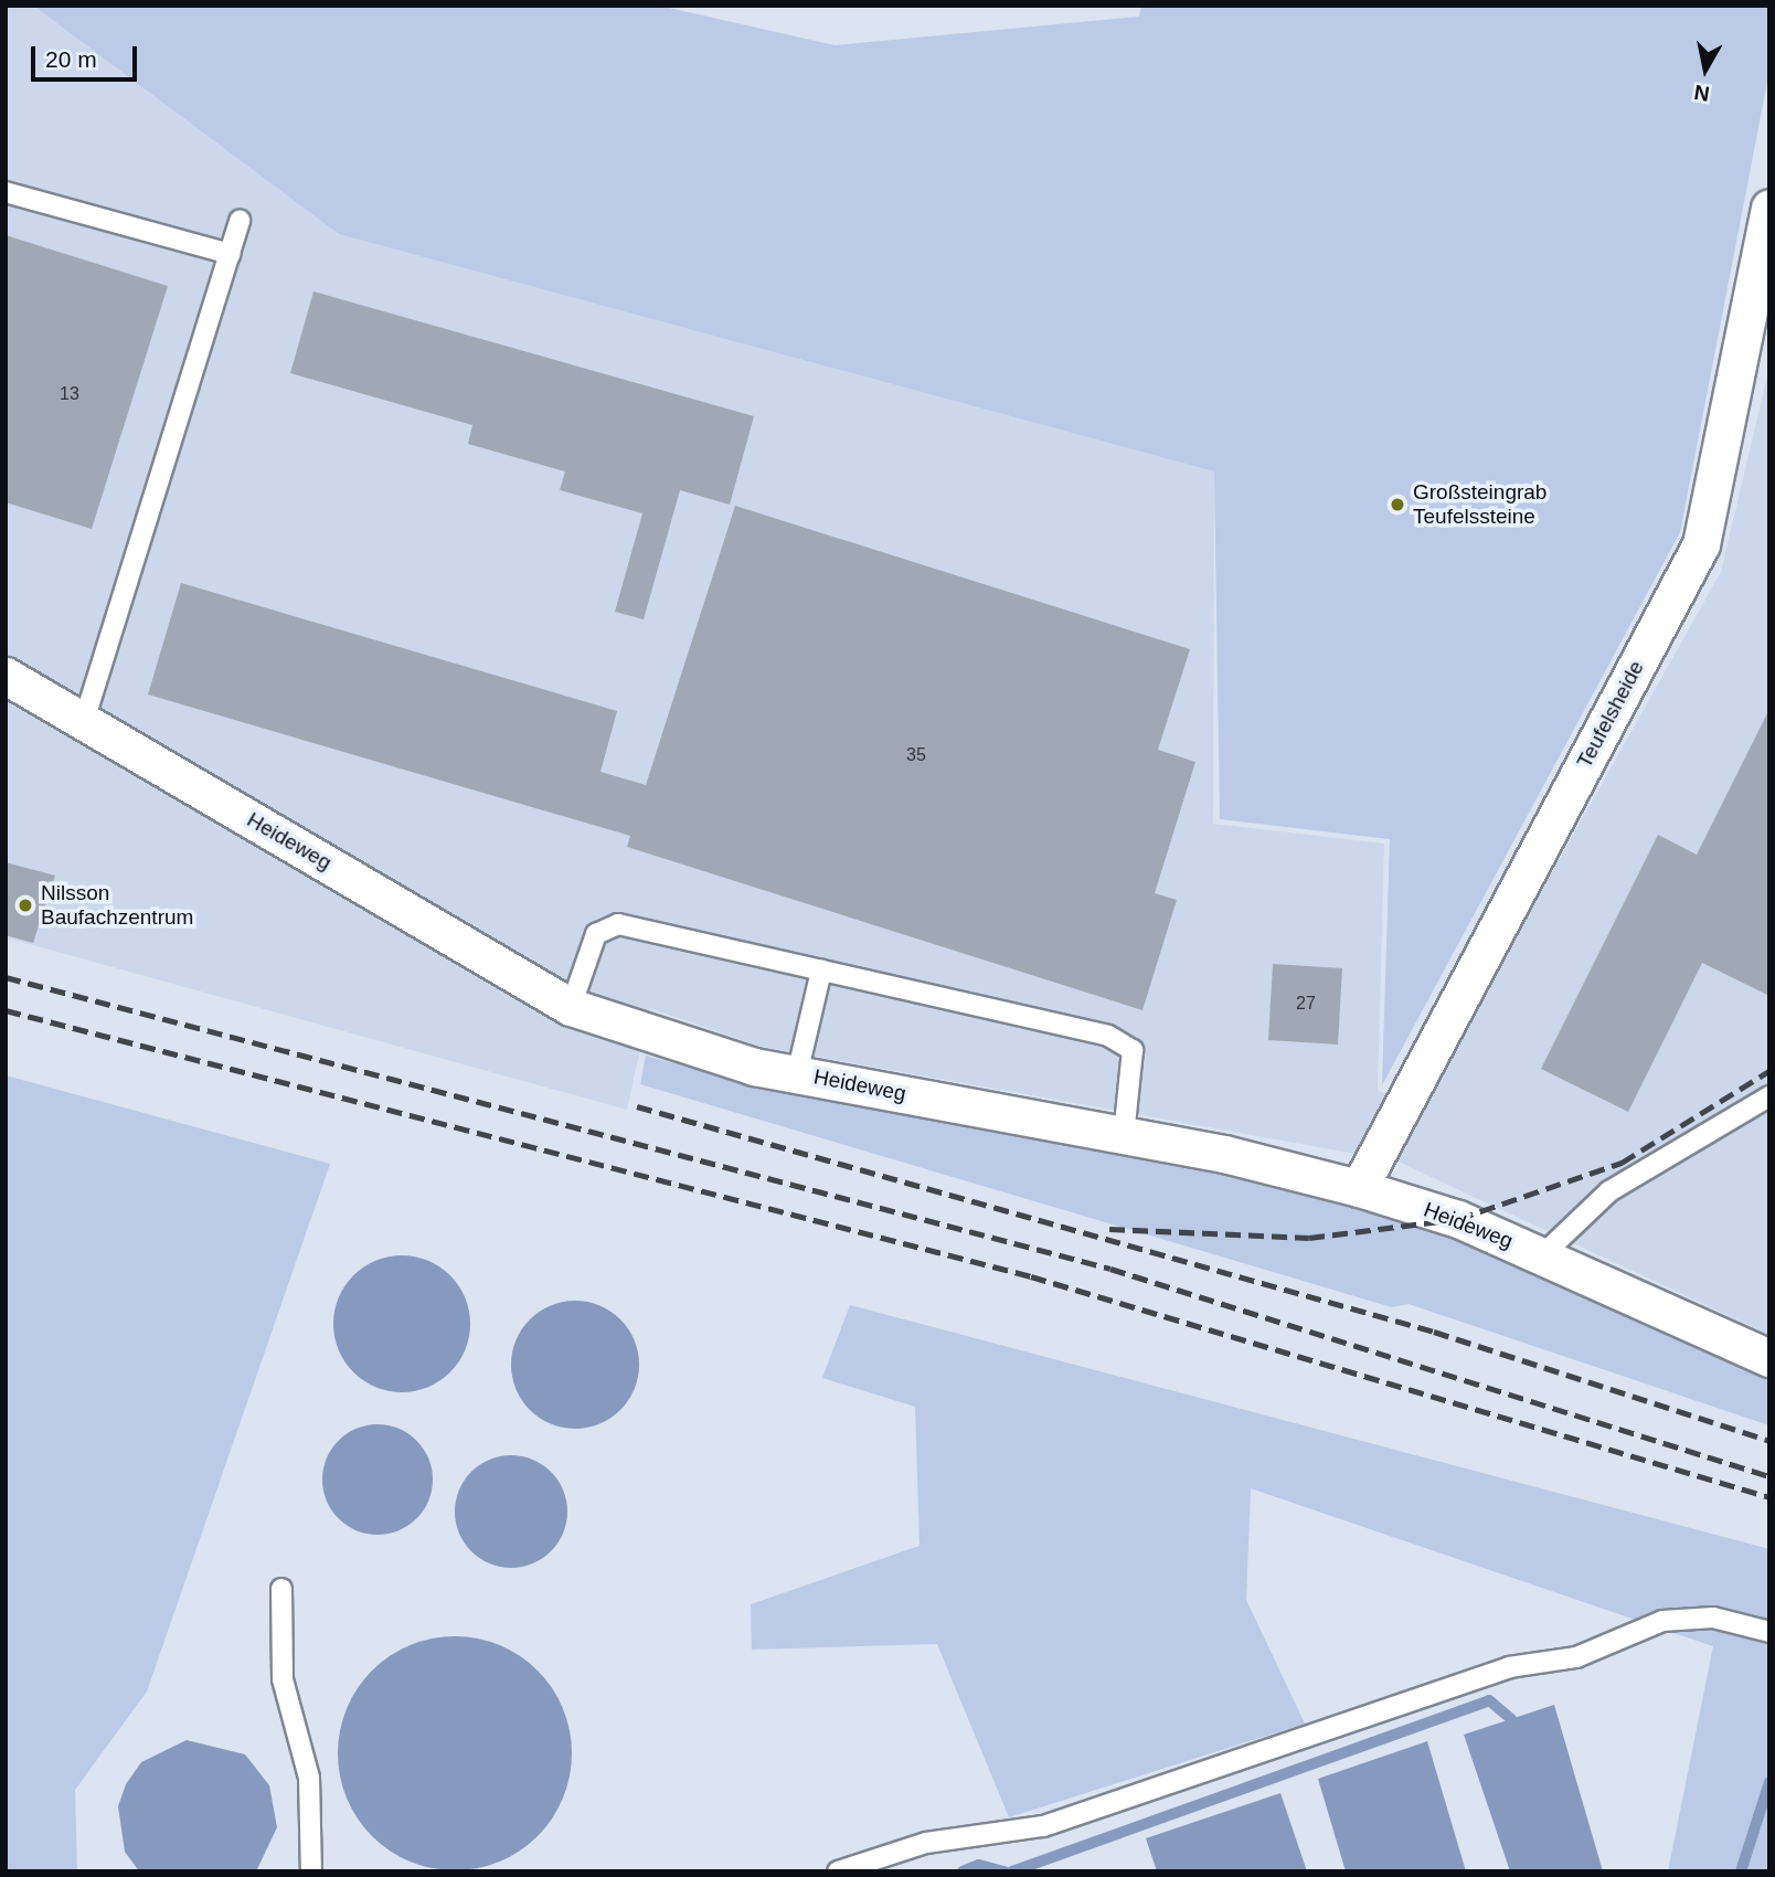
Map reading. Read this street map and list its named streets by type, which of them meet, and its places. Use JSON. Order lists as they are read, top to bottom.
{
  "streets": {
    "street": ["Teufelsheide", "Heideweg"]
  },
  "crossings": [
    ["Teufelsheide", "Heideweg"]
  ],
  "places": ["Großsteingrab Teufelssteine", "Nilsson Baufachzentrum"],
  "house_numbers": ["13", "35", "27"],
  "scale_bar": "20 m",
  "north": "bottom"
}
